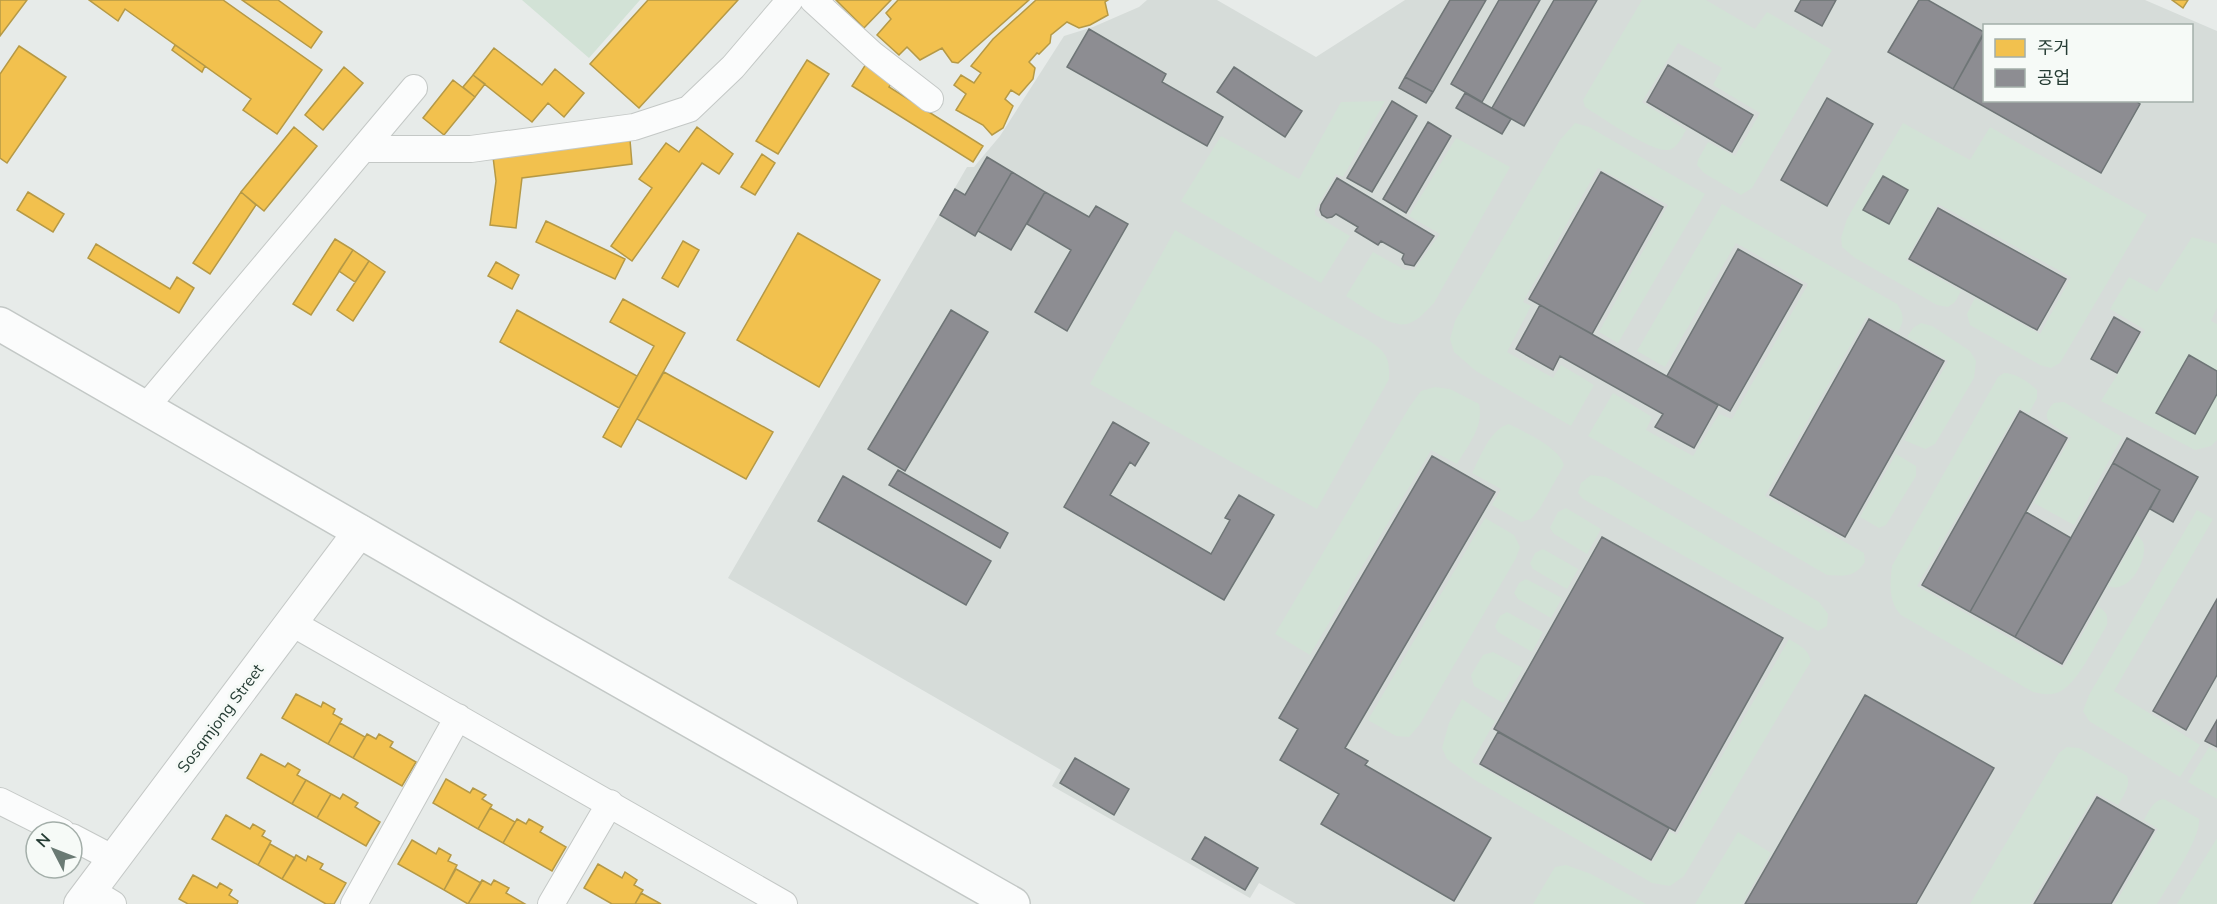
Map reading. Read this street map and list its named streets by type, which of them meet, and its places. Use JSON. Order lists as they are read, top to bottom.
{
  "streets": {
    "street": ["Sosamjong Street"]
  },
  "legend": ["주거", "공업"],
  "north": "top left"
}
